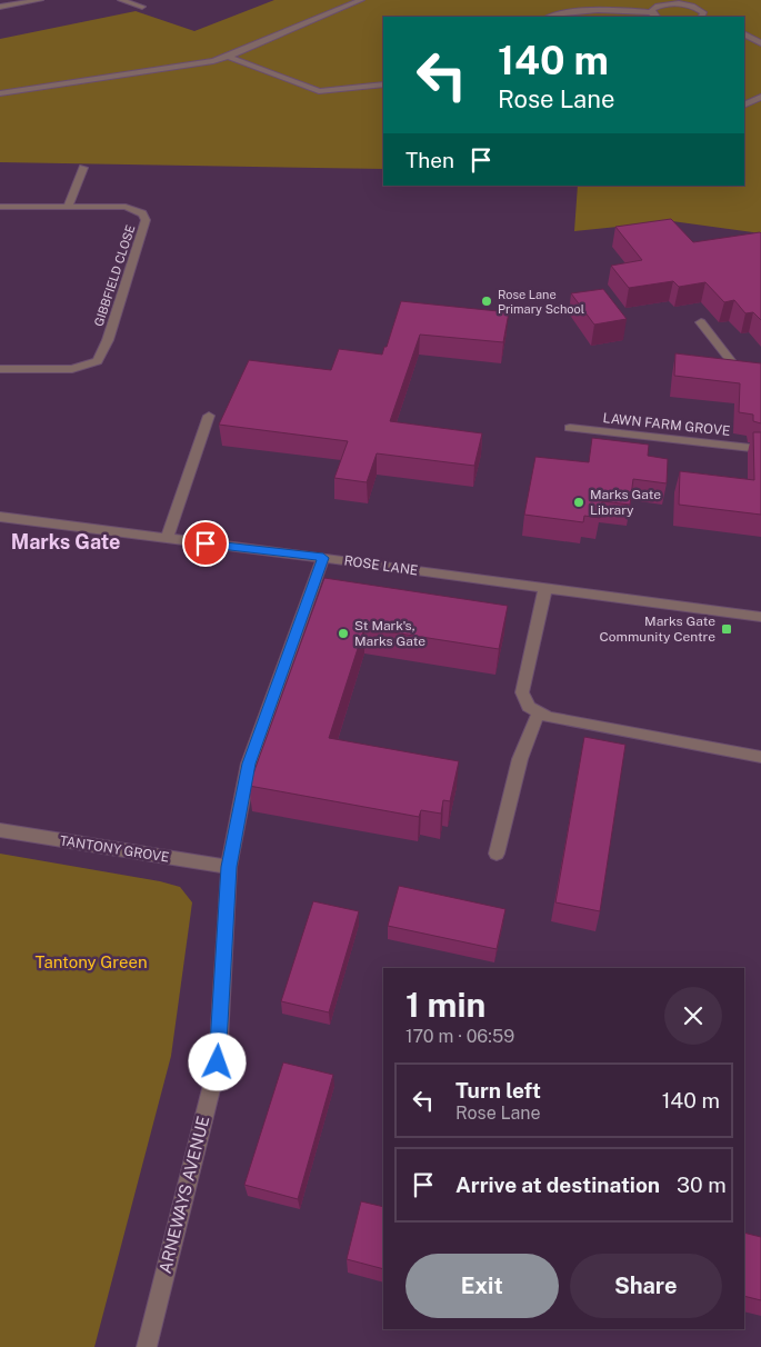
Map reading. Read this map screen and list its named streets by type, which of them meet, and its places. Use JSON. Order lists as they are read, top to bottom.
{
  "streets": {
    "street": [
      "GIBBFIELD CLOSE",
      "LAWN FARM GROVE",
      "ROSE LANE",
      "TANTONY GROVE",
      "ARNEWAYS AVENUE"
    ]
  },
  "crossings": [
    ["ROSE LANE", "ARNEWAYS AVENUE"],
    ["TANTONY GROVE", "ARNEWAYS AVENUE"]
  ],
  "districts": ["Marks Gate"],
  "parks": ["Tantony Green"],
  "places": {
    "other": ["Rose Lane Primary School", "Marks Gate Library", "St Mark's, Marks Gate"],
    "transit": ["Marks Gate Community Centre"]
  },
  "page": {
    "turn": ["140 m", "Rose Lane"],
    "then": "Then",
    "heading": ["1 min", "170 m · 06:59"],
    "list": [
      {
        "name": "Turn left",
        "note": "Rose Lane",
        "value": "140 m"
      },
      {
        "name": "Arrive at destination",
        "value": "30 m"
      }
    ],
    "buttons": ["Exit", "Share"]
  }
}
